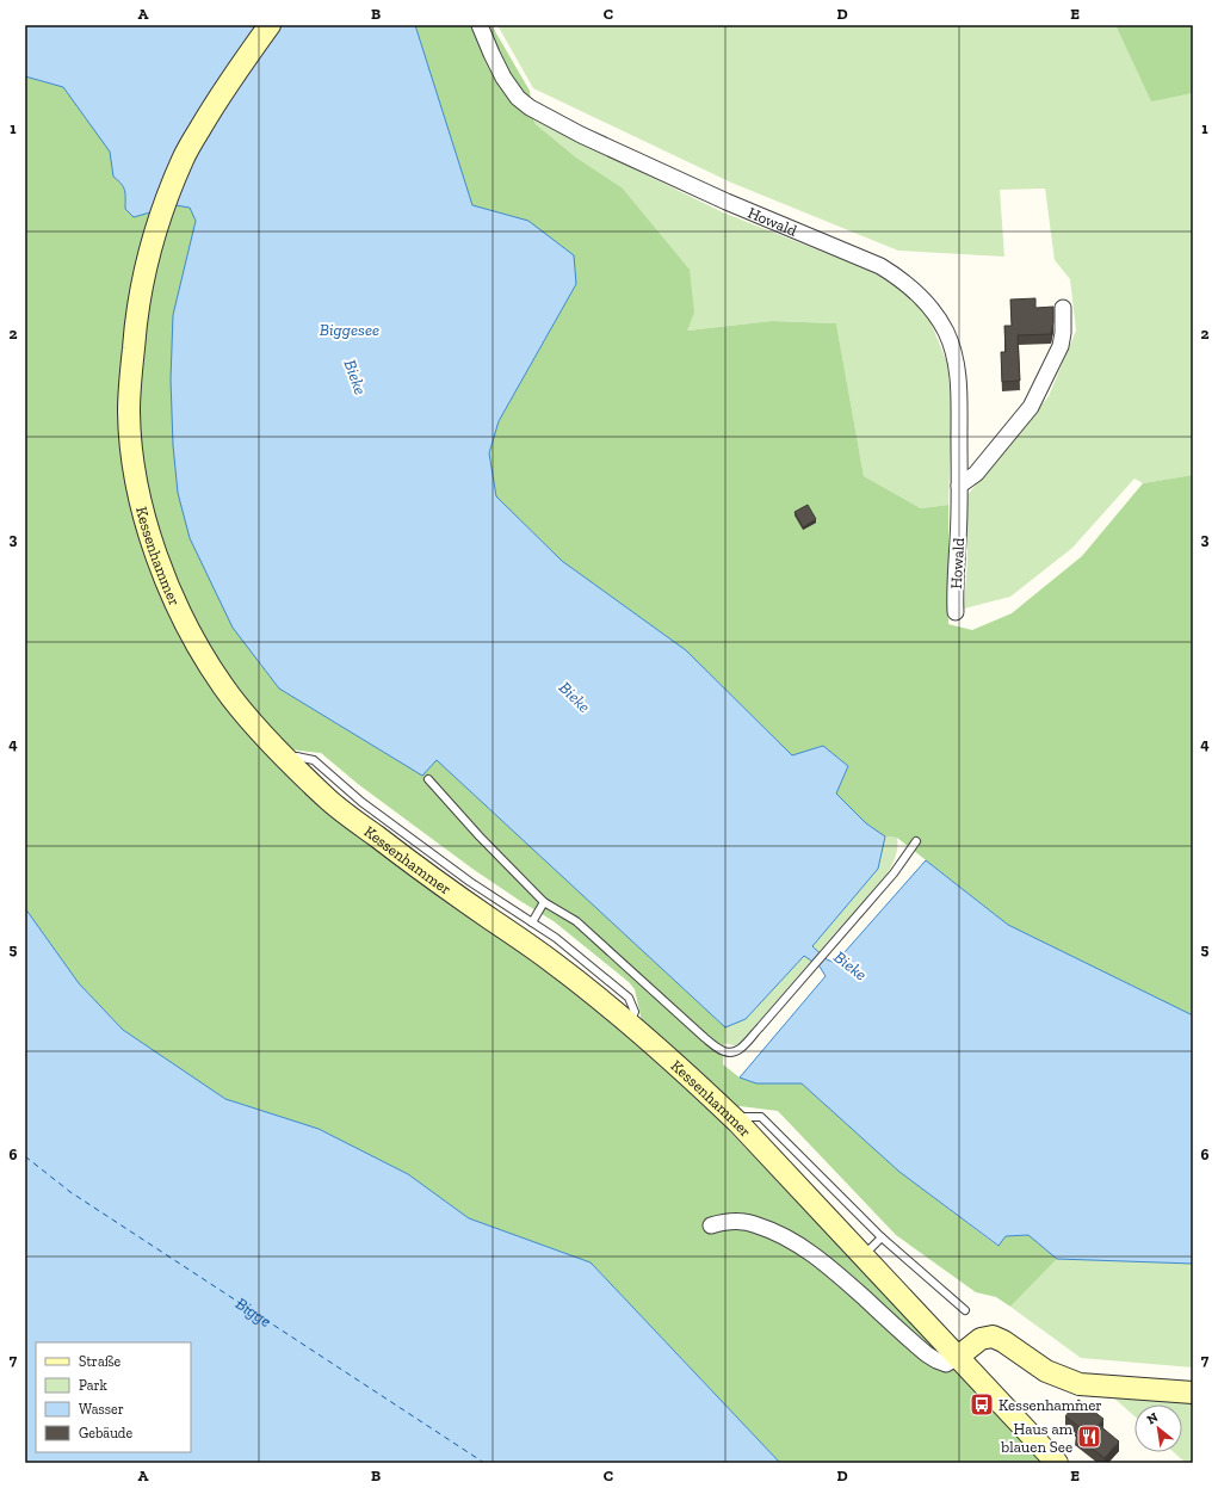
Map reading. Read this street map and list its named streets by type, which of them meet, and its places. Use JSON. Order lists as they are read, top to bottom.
{
  "streets": {
    "main road": ["Kessenhammer"],
    "street": ["Howald"]
  },
  "water": ["Biggesee", "Bieke", "Bigge"],
  "places": {
    "bus stop": ["Kessenhammer"],
    "restaurant": ["Haus am blauen See"]
  },
  "legend": [
    "Straße",
    "Park",
    "Wasser",
    "Gebäude"
  ],
  "north": "top left",
  "grid": {
    "columns": [
      "A",
      "B",
      "C",
      "D",
      "E"
    ],
    "rows": [
      "1",
      "2",
      "3",
      "4",
      "5",
      "6",
      "7"
    ]
  }
}
